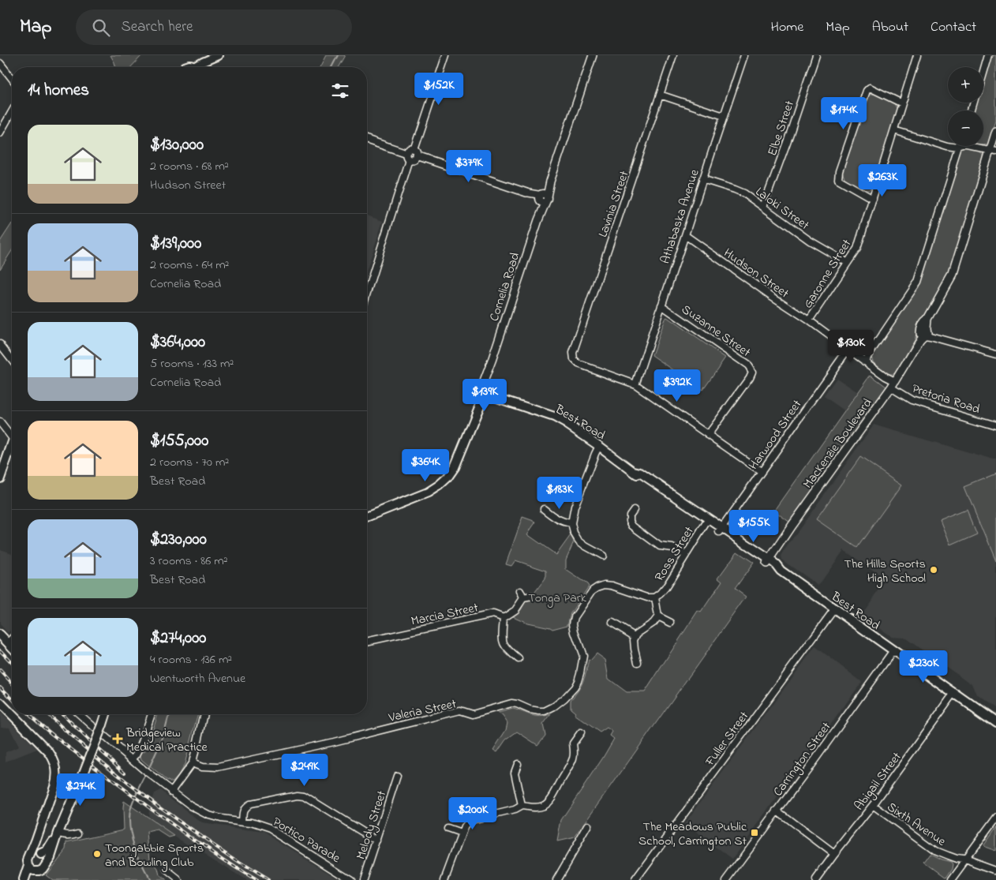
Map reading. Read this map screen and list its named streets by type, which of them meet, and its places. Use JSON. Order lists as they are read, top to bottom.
{
  "streets": {
    "main road": ["Cornelia Road", "Best Road"],
    "street": [
      "Elbe Street",
      "Lavinia Street",
      "Laloki Street",
      "Athabaska Avenue",
      "Hudson Street",
      "Garonne Street",
      "Suzanne Street",
      "Pretoria Road",
      "Harwood Street",
      "MacKenzie Boulevard",
      "Ross Street",
      "Marcia Street",
      "Valeria Street",
      "Fuller Street",
      "Carrington Street",
      "Abigail Street",
      "Sixth Avenue",
      "Melody Street",
      "Portico Parade"
    ]
  },
  "crossings": [
    ["Elbe Street", "Laloki Street"],
    ["Lavinia Street", "Athabaska Avenue"],
    ["Laloki Street", "Athabaska Avenue"],
    ["Laloki Street", "Garonne Street"],
    ["Athabaska Avenue", "Hudson Street"],
    ["Athabaska Avenue", "Suzanne Street"],
    ["Hudson Street", "Garonne Street"],
    ["Hudson Street", "Pretoria Road"],
    ["Hudson Street", "Harwood Street"],
    ["Hudson Street", "MacKenzie Boulevard"],
    ["Cornelia Road", "Best Road"],
    ["Pretoria Road", "MacKenzie Boulevard"],
    ["Best Road", "Harwood Street"],
    ["Best Road", "MacKenzie Boulevard"],
    ["Best Road", "Ross Street"],
    ["Best Road", "Fuller Street"],
    ["Best Road", "Carrington Street"],
    ["Best Road", "Abigail Street"],
    ["Ross Street", "Valeria Street"],
    ["Abigail Street", "Sixth Avenue"]
  ],
  "parks": ["Tonga Park"],
  "places": {
    "other": ["The Hills Sports High School", "Toongabbie Sports and Bowling Club"],
    "health": ["Bridgeview Medical Practice"],
    "transit": ["The Meadows Public School, Carrington St"]
  },
  "page": {
    "header": "Map",
    "search": "Search here",
    "nav": [
      "Home",
      "Map",
      "About",
      "Contact"
    ],
    "map_buttons": ["+", "−"],
    "heading": "14 homes",
    "price": [
      "$152K",
      "$174K",
      "$379K",
      "$263K",
      "$130K",
      "$392K",
      "$139K",
      "$364K",
      "$183K",
      "$155K",
      "$230K",
      "$249K",
      "$274K",
      "$200K"
    ],
    "list": [
      {
        "name": "$130,000",
        "note": "2 rooms · 68 m² · Hudson Street"
      },
      {
        "name": "$139,000",
        "note": "2 rooms · 64 m² · Cornelia Road"
      },
      {
        "name": "$364,000",
        "note": "5 rooms · 133 m² · Cornelia Road"
      },
      {
        "name": "$155,000",
        "note": "2 rooms · 70 m² · Best Road"
      },
      {
        "name": "$230,000",
        "note": "3 rooms · 86 m² · Best Road"
      },
      {
        "name": "$274,000",
        "note": "4 rooms · 136 m² · Wentworth Avenue"
      }
    ]
  }
}
